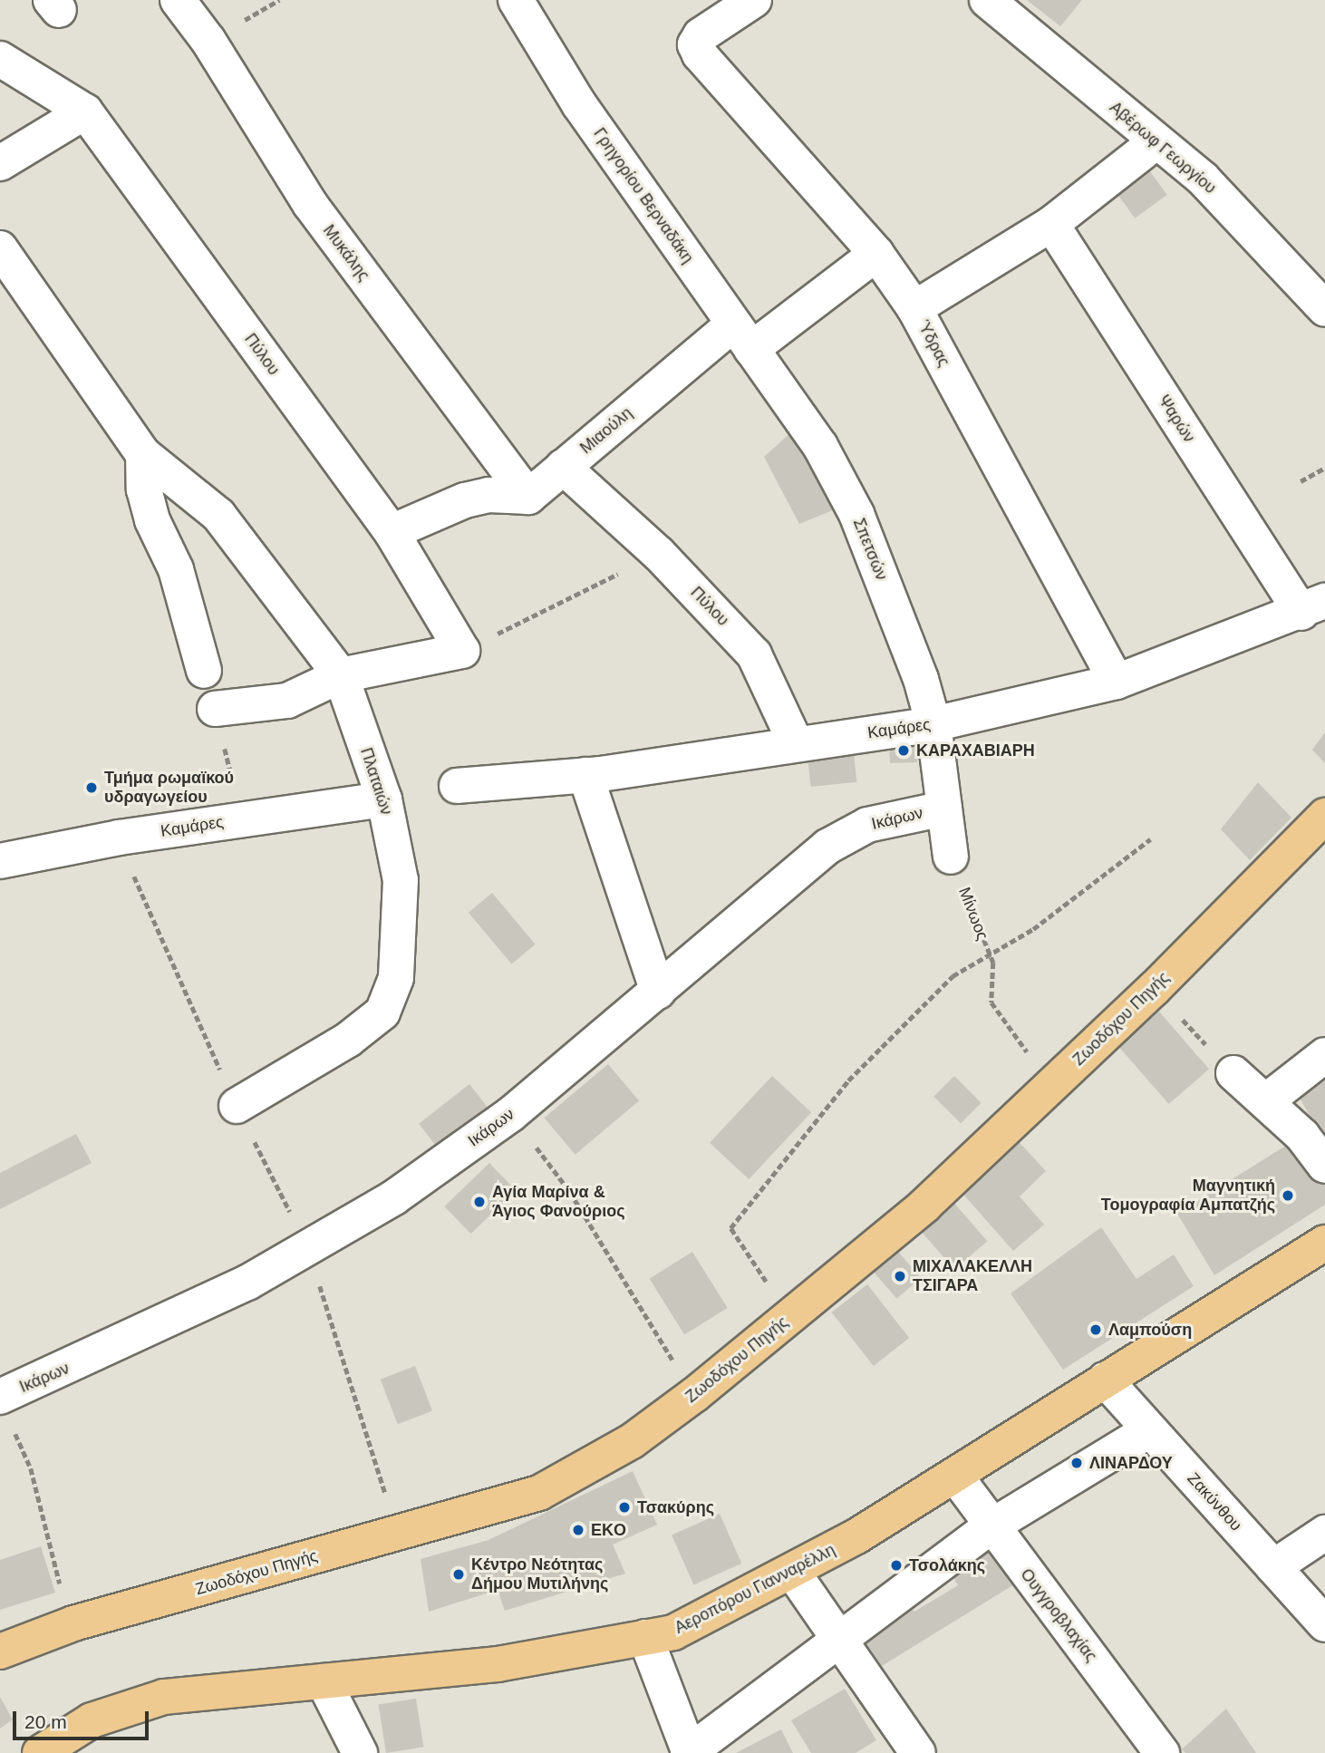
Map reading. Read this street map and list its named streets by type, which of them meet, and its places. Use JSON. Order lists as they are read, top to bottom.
{
  "streets": {
    "main road": ["Ζωοδόχου Πηγής", "Αεροπόρου Γιανναρέλλη"],
    "street": [
      "Αβέρωφ Γεωργίου",
      "Γρηγορίου Βερναδάκη",
      "Μυκάλης",
      "Ύδρας",
      "Πύλου",
      "Ψαρών",
      "Μιαούλη",
      "Σπετσών",
      "Καμάρες",
      "Πλαταιών",
      "Ικάρων",
      "Ζακύνθου",
      "Ουγγροβλαχίας"
    ],
    "path": ["Μίνωος"]
  },
  "crossings": [
    ["Γρηγορίου Βερναδάκη", "Μιαούλη"],
    ["Γρηγορίου Βερναδάκη", "Σπετσών"],
    ["Μυκάλης", "Μιαούλη"],
    ["Ύδρας", "Μιαούλη"],
    ["Ύδρας", "Καμάρες"],
    ["Πύλου", "Μιαούλη"],
    ["Πύλου", "Καμάρες"],
    ["Ψαρών", "Καμάρες"],
    ["Σπετσών", "Καμάρες"],
    ["Καμάρες", "Πλαταιών"],
    ["Μίνωος", "Ζωοδόχου Πηγής"],
    ["Ζακύνθου", "Αεροπόρου Γιανναρέλλη"],
    ["Αεροπόρου Γιανναρέλλη", "Ουγγροβλαχίας"]
  ],
  "places": [
    "ΚΑΡΑΧΑΒΙΑΡΗ",
    "Τμήμα ρωμαϊκού υδραγωγείου",
    "Μαγνητική Τομογραφία Αμπατζής",
    "Αγία Μαρίνα & Άγιος Φανούριος",
    "ΜΙΧΑΛΑΚΕΛΛΗ ΤΣΙΓΑΡΑ",
    "Λαμπούση",
    "ΛΙΝΑΡΔΟΥ",
    "Τσακύρης",
    "EKO",
    "Τσολάκης",
    "Κέντρο Νεότητας Δήμου Μυτιλήνης"
  ],
  "scale_bar": "20 m"
}
